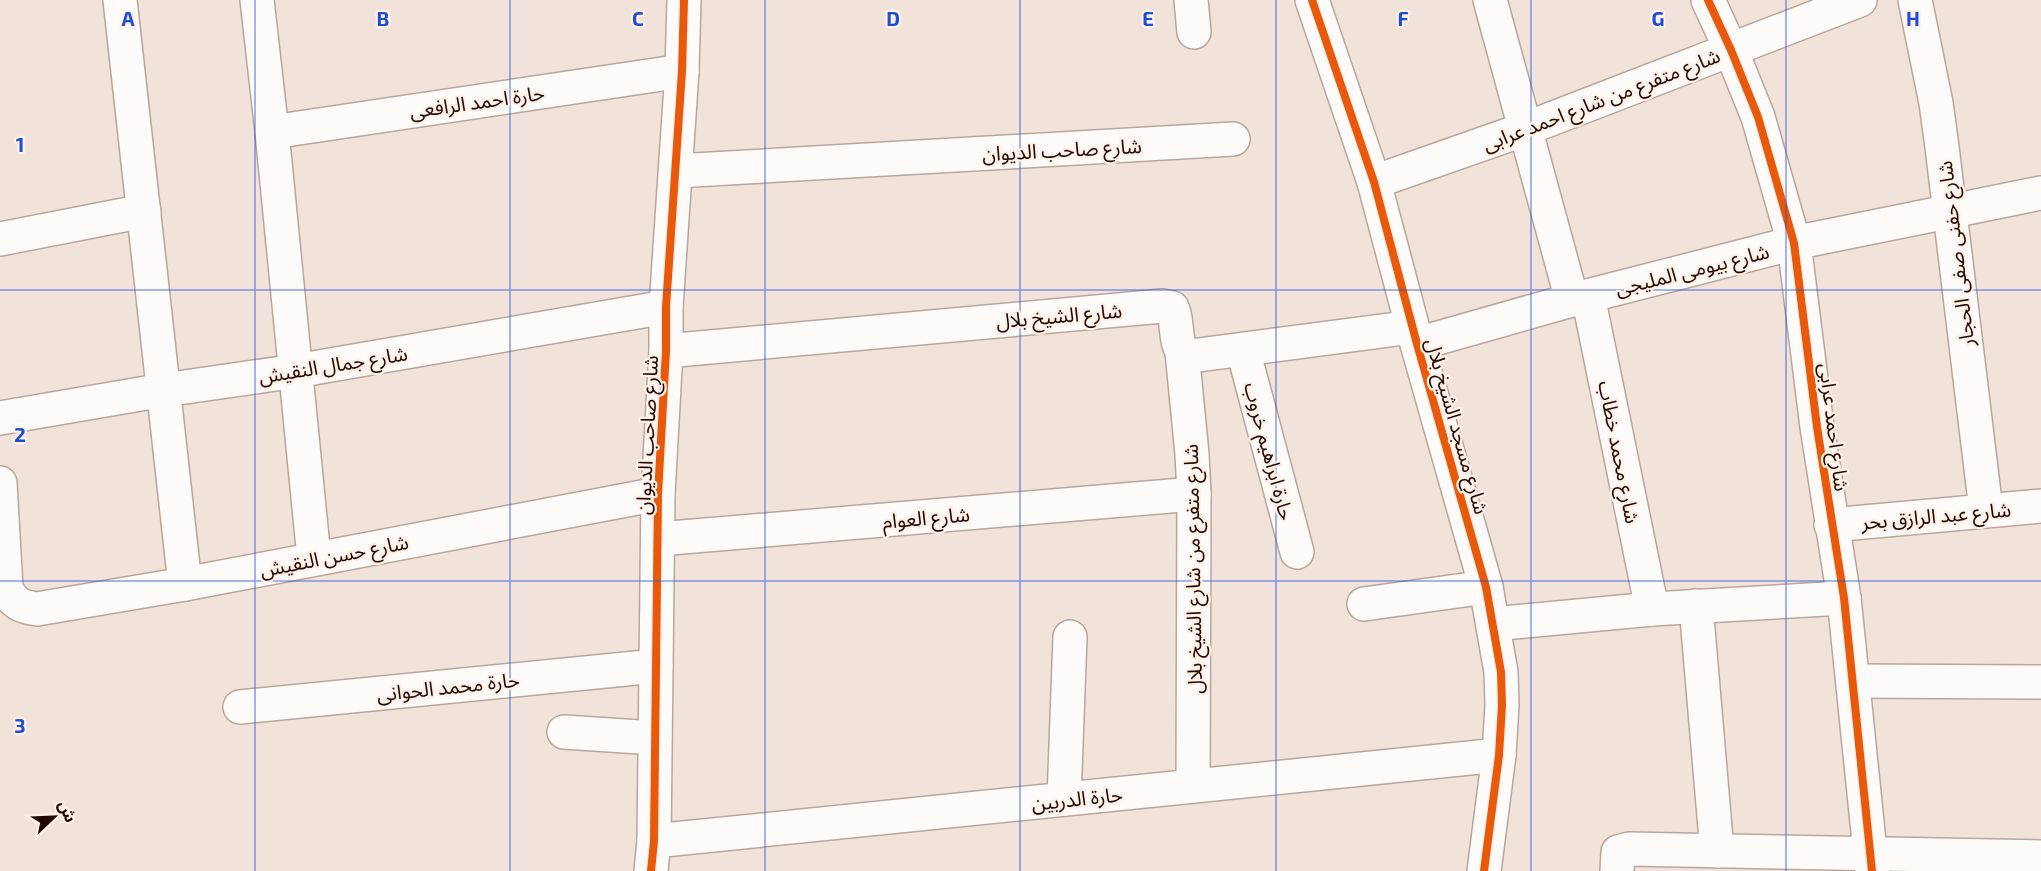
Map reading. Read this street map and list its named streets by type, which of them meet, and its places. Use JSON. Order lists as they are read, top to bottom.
{
  "streets": {
    "street": [
      "شارع متفرع من شارع احمد عرابى",
      "حارة احمد الرافعى",
      "شارع صاحب الديوان",
      "شارع حفنى صفى الحجار",
      "شارع بيومى المليجى",
      "شارع الشيخ بلال",
      "شارع جمال النقيش",
      "شارع مسجد الشيخ بلال",
      "شارع احمد عرابى",
      "حارة ابراهيم خروب",
      "شارع محمد خطاب",
      "شارع عبد الرازق بحر",
      "شارع العوام",
      "شارع حسن النقيش",
      "شارع متفرع من شارع الشيخ بلال",
      "حارة محمد الحوانى",
      "حارة الدربين"
    ]
  },
  "crossings": [
    ["شارع متفرع من شارع احمد عرابى", "شارع مسجد الشيخ بلال"],
    ["شارع متفرع من شارع احمد عرابى", "شارع احمد عرابى"],
    ["شارع متفرع من شارع احمد عرابى", "شارع محمد خطاب"],
    ["حارة احمد الرافعى", "شارع صاحب الديوان"],
    ["شارع صاحب الديوان", "شارع الشيخ بلال"],
    ["شارع صاحب الديوان", "شارع جمال النقيش"],
    ["شارع صاحب الديوان", "شارع العوام"],
    ["شارع صاحب الديوان", "شارع حسن النقيش"],
    ["شارع صاحب الديوان", "حارة محمد الحوانى"],
    ["شارع صاحب الديوان", "حارة الدربين"],
    ["شارع حفنى صفى الحجار", "شارع بيومى المليجى"],
    ["شارع حفنى صفى الحجار", "شارع عبد الرازق بحر"],
    ["شارع بيومى المليجى", "شارع مسجد الشيخ بلال"],
    ["شارع بيومى المليجى", "شارع احمد عرابى"],
    ["شارع بيومى المليجى", "شارع محمد خطاب"],
    ["شارع الشيخ بلال", "شارع متفرع من شارع الشيخ بلال"],
    ["شارع مسجد الشيخ بلال", "حارة الدربين"],
    ["شارع احمد عرابى", "شارع عبد الرازق بحر"],
    ["شارع العوام", "شارع متفرع من شارع الشيخ بلال"],
    ["شارع متفرع من شارع الشيخ بلال", "حارة الدربين"]
  ],
  "north": "top right",
  "grid": {
    "columns": [
      "A",
      "B",
      "C",
      "D",
      "E",
      "F",
      "G",
      "H"
    ],
    "rows": ["1", "2", "3"]
  }
}
